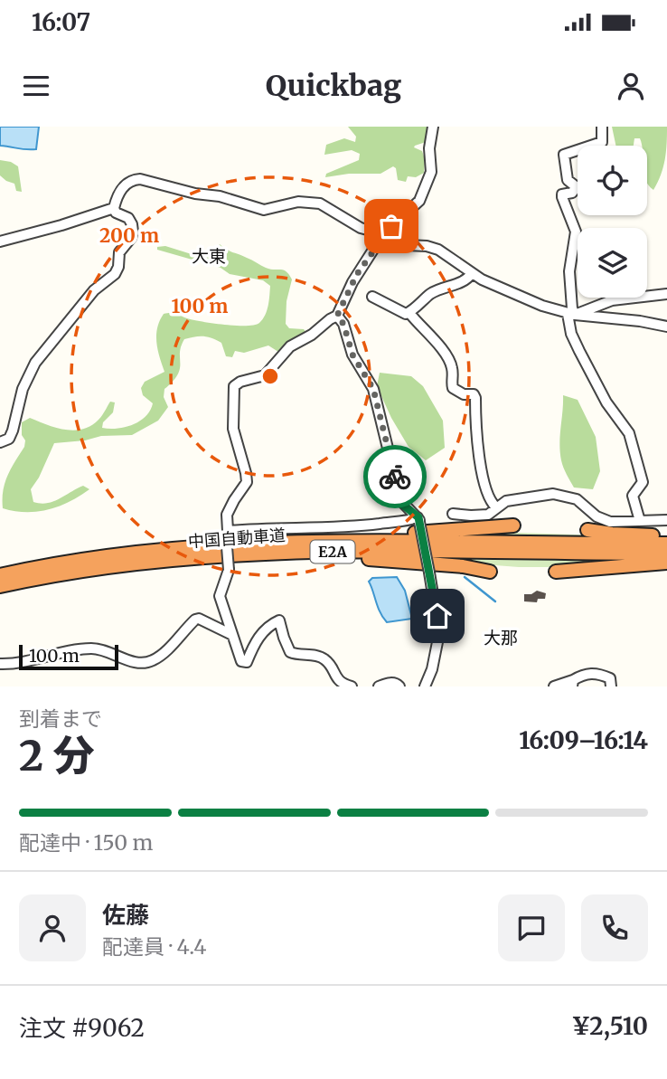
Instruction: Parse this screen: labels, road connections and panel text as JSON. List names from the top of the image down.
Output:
{
  "streets": {
    "highway": ["中国自動車道", "E2A"]
  },
  "districts": ["大東", "大那"],
  "scale_bar": "100 m",
  "page": {
    "status": "16:07",
    "header": "Quickbag",
    "scale": "100 m",
    "heading": ["2 分", "到着まで", "16:09–16:14"],
    "panel": [
      "佐藤",
      "配達員 · 4.4",
      "注文 #9062",
      "¥2,510"
    ],
    "bar": "配達中 · 150 m"
  },
  "rings": ["200 m", "100 m"]
}
